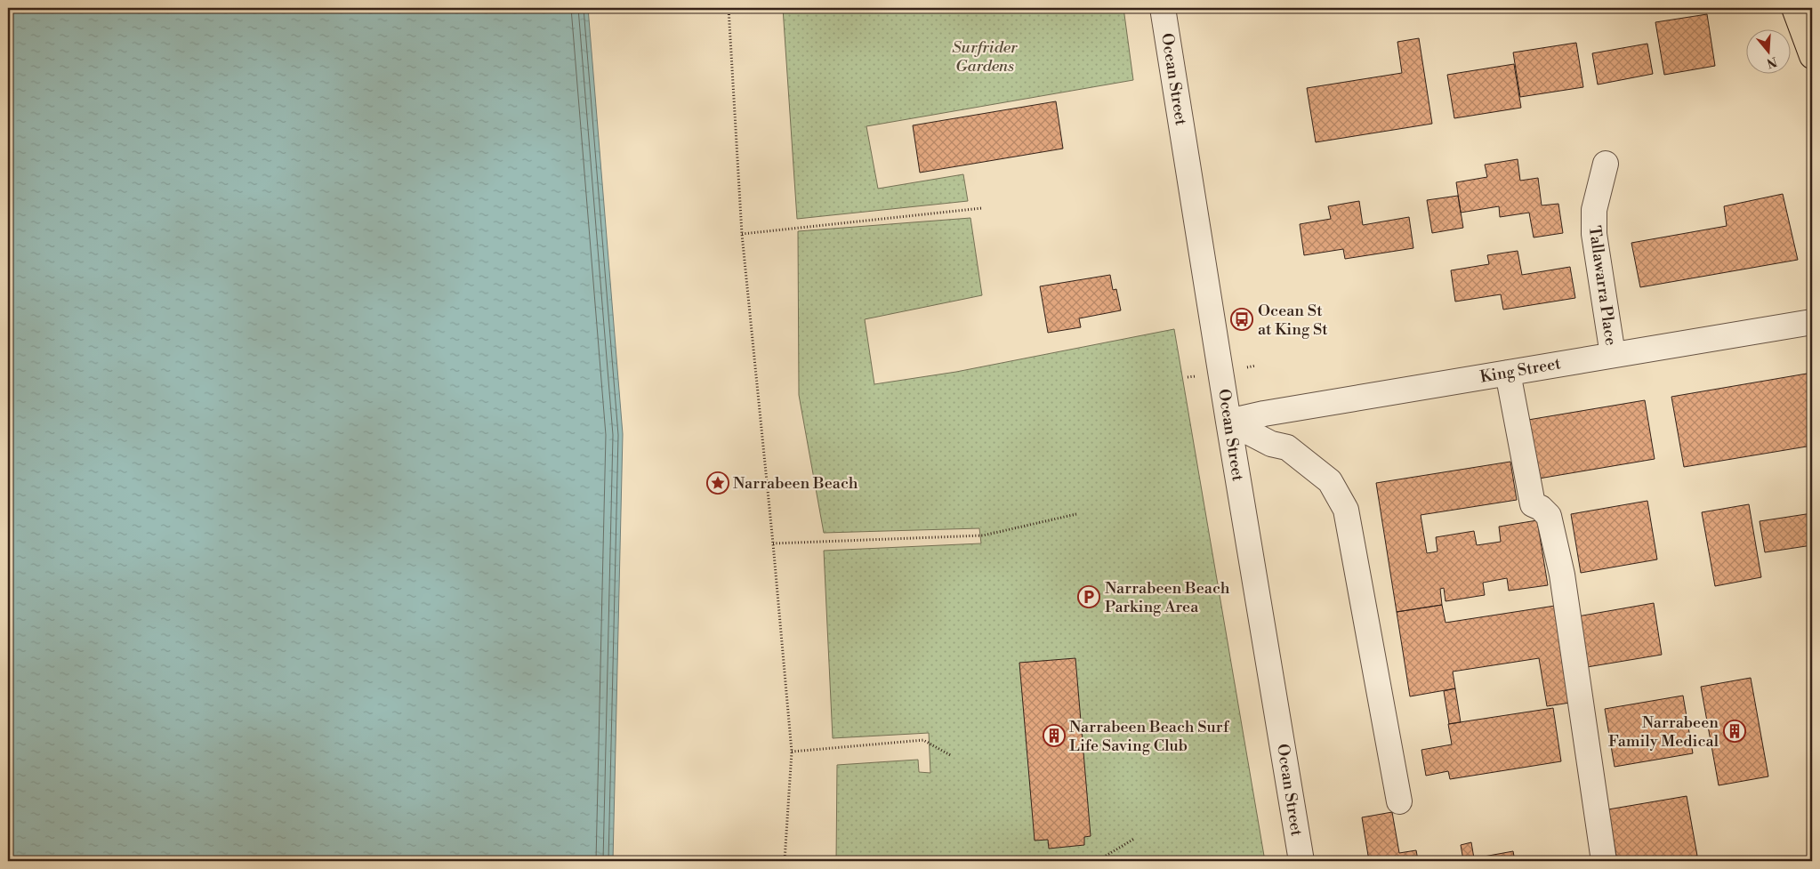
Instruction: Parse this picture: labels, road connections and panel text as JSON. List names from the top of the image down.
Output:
{
  "streets": {
    "street": ["Ocean Street", "Tallawarra Place", "King Street"]
  },
  "crossings": [
    ["Ocean Street", "King Street"],
    ["Tallawarra Place", "King Street"]
  ],
  "parks": ["Surfrider Gardens"],
  "places": {
    "bus stop": ["Ocean St at King St"],
    "place": ["Narrabeen Beach"],
    "parking": ["Narrabeen Beach Parking Area"],
    "building": ["Narrabeen Family Medical", "Narrabeen Beach Surf Life Saving Club"]
  },
  "north": "bottom"
}
